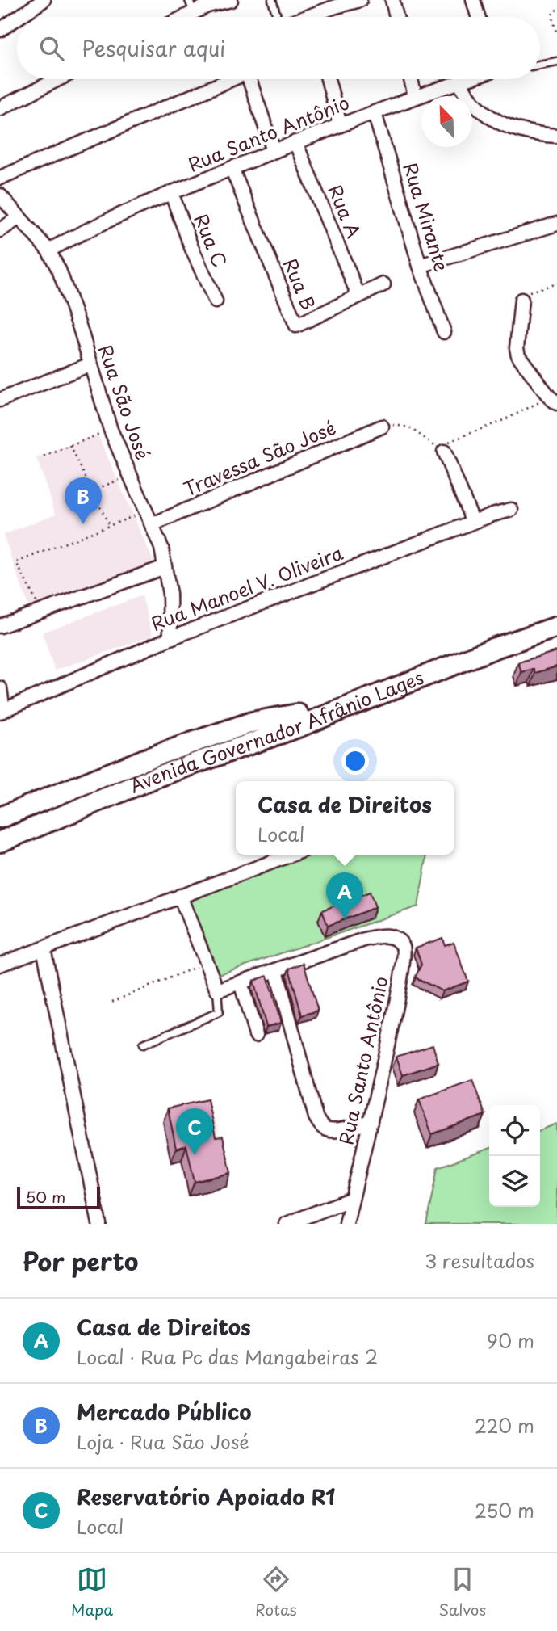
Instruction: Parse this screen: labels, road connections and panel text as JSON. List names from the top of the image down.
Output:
{
  "streets": {
    "main road": ["Avenida Governador Afrânio Lages"],
    "street": [
      "Rua Santo Antônio",
      "Rua A",
      "Rua Mirante",
      "Rua C",
      "Rua B",
      "Rua São José",
      "Travessa São José",
      "Rua Manoel V. Oliveira"
    ]
  },
  "crossings": [
    ["Rua Santo Antônio", "Rua A"],
    ["Rua Santo Antônio", "Rua Mirante"],
    ["Rua Santo Antônio", "Rua C"],
    ["Rua Santo Antônio", "Rua B"],
    ["Rua Santo Antônio", "Rua São José"],
    ["Rua A", "Rua B"],
    ["Rua São José", "Travessa São José"],
    ["Rua São José", "Rua Manoel V. Oliveira"]
  ],
  "scale_bar": "50 m",
  "north": "top left",
  "page": {
    "search": "Pesquisar aqui",
    "pins": ["B", "A", "C"],
    "popup": ["Casa de Direitos", "Local"],
    "scale": "50 m",
    "heading": ["Por perto", "3 resultados"],
    "list": [
      {
        "mark": "A",
        "name": "Casa de Direitos",
        "note": "Local · Rua Pc das Mangabeiras 2",
        "value": "90 m"
      },
      {
        "mark": "B",
        "name": "Mercado Público",
        "note": "Loja · Rua São José",
        "value": "220 m"
      },
      {
        "mark": "C",
        "name": "Reservatório Apoiado R1",
        "note": "Local",
        "value": "250 m"
      }
    ],
    "nav": ["Mapa", "Rotas", "Salvos"]
  }
}
